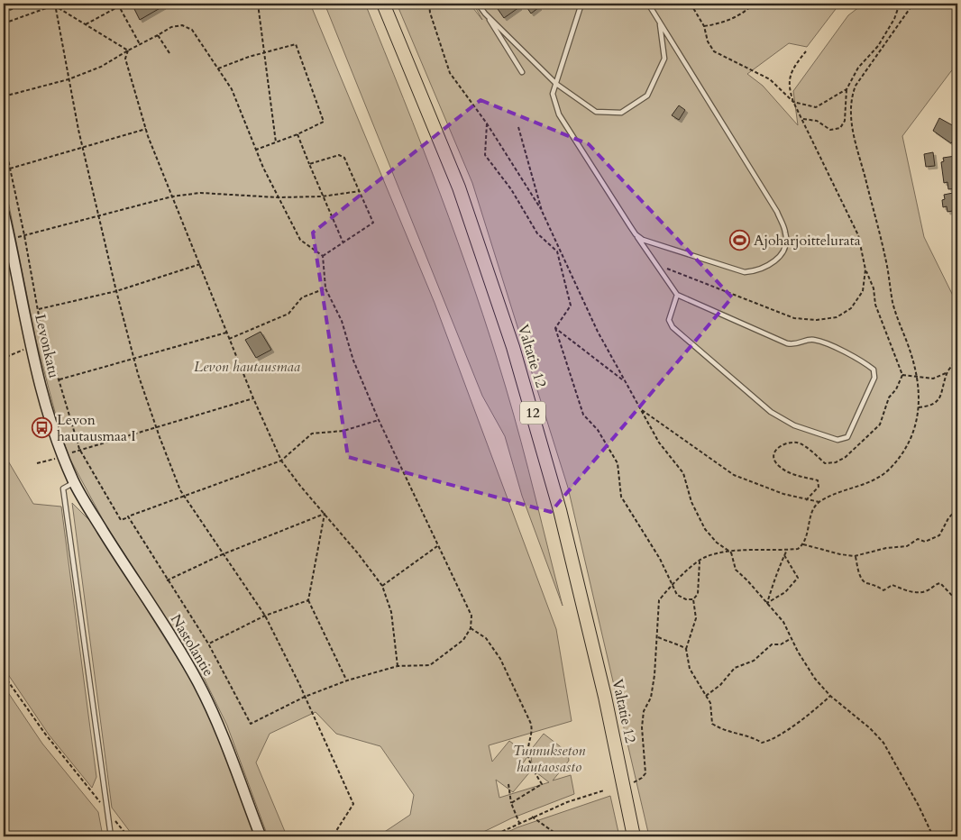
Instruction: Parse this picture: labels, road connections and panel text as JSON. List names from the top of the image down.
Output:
{
  "streets": {
    "highway": ["Valtatie 12", "12"],
    "main road": ["Levonkatu", "Nastolantie"]
  },
  "crossings": [
    ["Levonkatu", "Nastolantie"]
  ],
  "parks": ["Levon hautausmaa", "Tunnukseton hautaosasto"],
  "places": {
    "sports": ["Ajoharjoittelurata"],
    "bus stop": ["Levon hautausmaa I"]
  }
}
